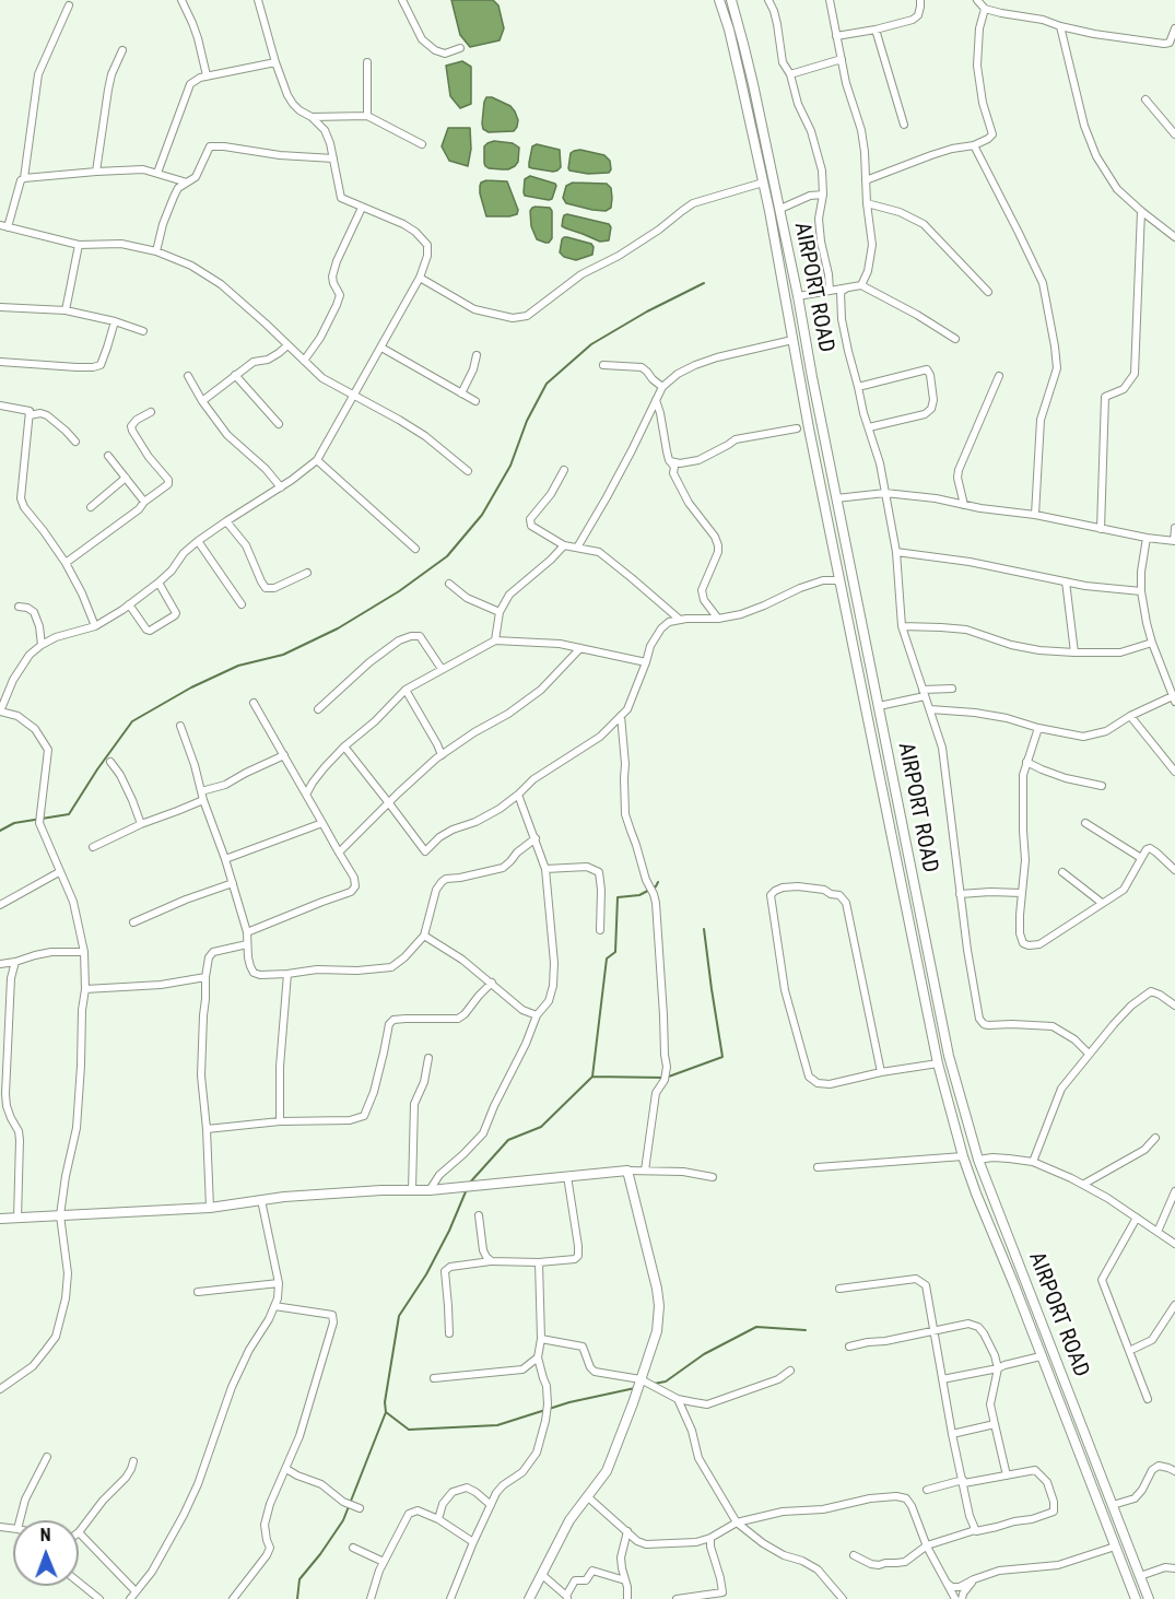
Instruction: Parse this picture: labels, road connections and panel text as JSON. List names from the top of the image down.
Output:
{
  "streets": {
    "main road": ["AIRPORT ROAD"]
  },
  "north": "top"
}
